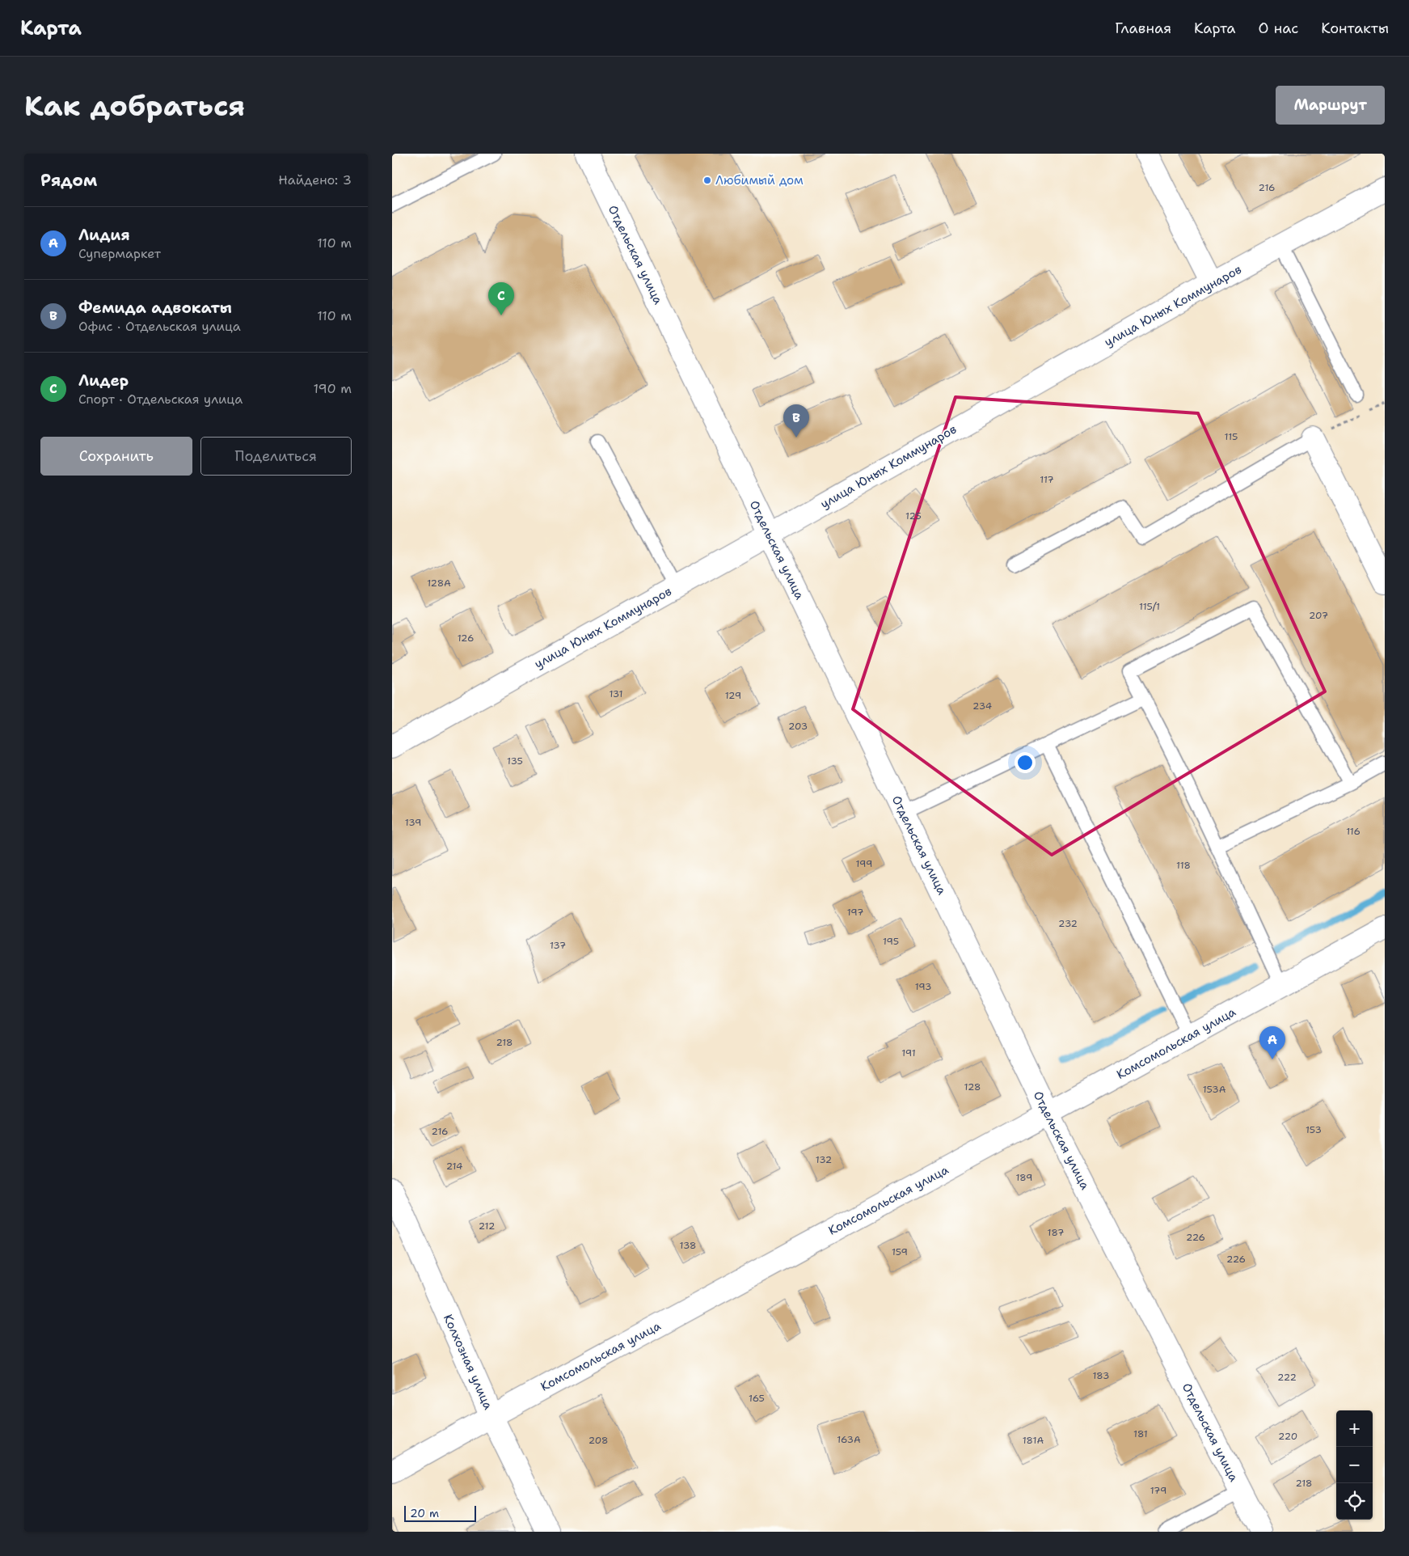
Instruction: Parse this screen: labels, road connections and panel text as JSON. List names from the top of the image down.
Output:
{
  "streets": {
    "street": [
      "Отдельская улица",
      "улица Юных Коммунаров",
      "Комсомольская улица",
      "Колхозная улица"
    ]
  },
  "crossings": [
    ["Отдельская улица", "улица Юных Коммунаров"],
    ["Отдельская улица", "Комсомольская улица"],
    ["Комсомольская улица", "Колхозная улица"]
  ],
  "places": ["Любимый дом"],
  "house_numbers": [
    "216",
    "115",
    "117",
    "125",
    "128А",
    "115/1",
    "207",
    "126",
    "131",
    "129",
    "234",
    "203",
    "135",
    "139",
    "116",
    "199",
    "118",
    "197",
    "232",
    "195",
    "137",
    "193",
    "218",
    "191",
    "128",
    "153А",
    "153",
    "216",
    "132",
    "214",
    "189",
    "212",
    "187",
    "226",
    "138",
    "159",
    "226",
    "183",
    "222",
    "165",
    "181",
    "220",
    "163А",
    "208",
    "181А",
    "218",
    "179"
  ],
  "scale_bar": "20 m",
  "page": {
    "header": "Карта",
    "nav": [
      "Главная",
      "Карта",
      "О нас",
      "Контакты"
    ],
    "buttons": [
      "Маршрут",
      ["Сохранить", "Поделиться"]
    ],
    "title": "Как добраться",
    "heading": ["Рядом", "Найдено: 3"],
    "list": [
      {
        "mark": "A",
        "name": "Лидия",
        "note": "Супермаркет",
        "value": "110 m"
      },
      {
        "mark": "B",
        "name": "Фемида адвокаты",
        "note": "Офис · Отдельская улица",
        "value": "110 m"
      },
      {
        "mark": "C",
        "name": "Лидер",
        "note": "Спорт · Отдельская улица",
        "value": "190 m"
      }
    ],
    "pins": ["C", "B", "A"],
    "map_buttons": ["+", "−"],
    "scale": "20 m"
  }
}
